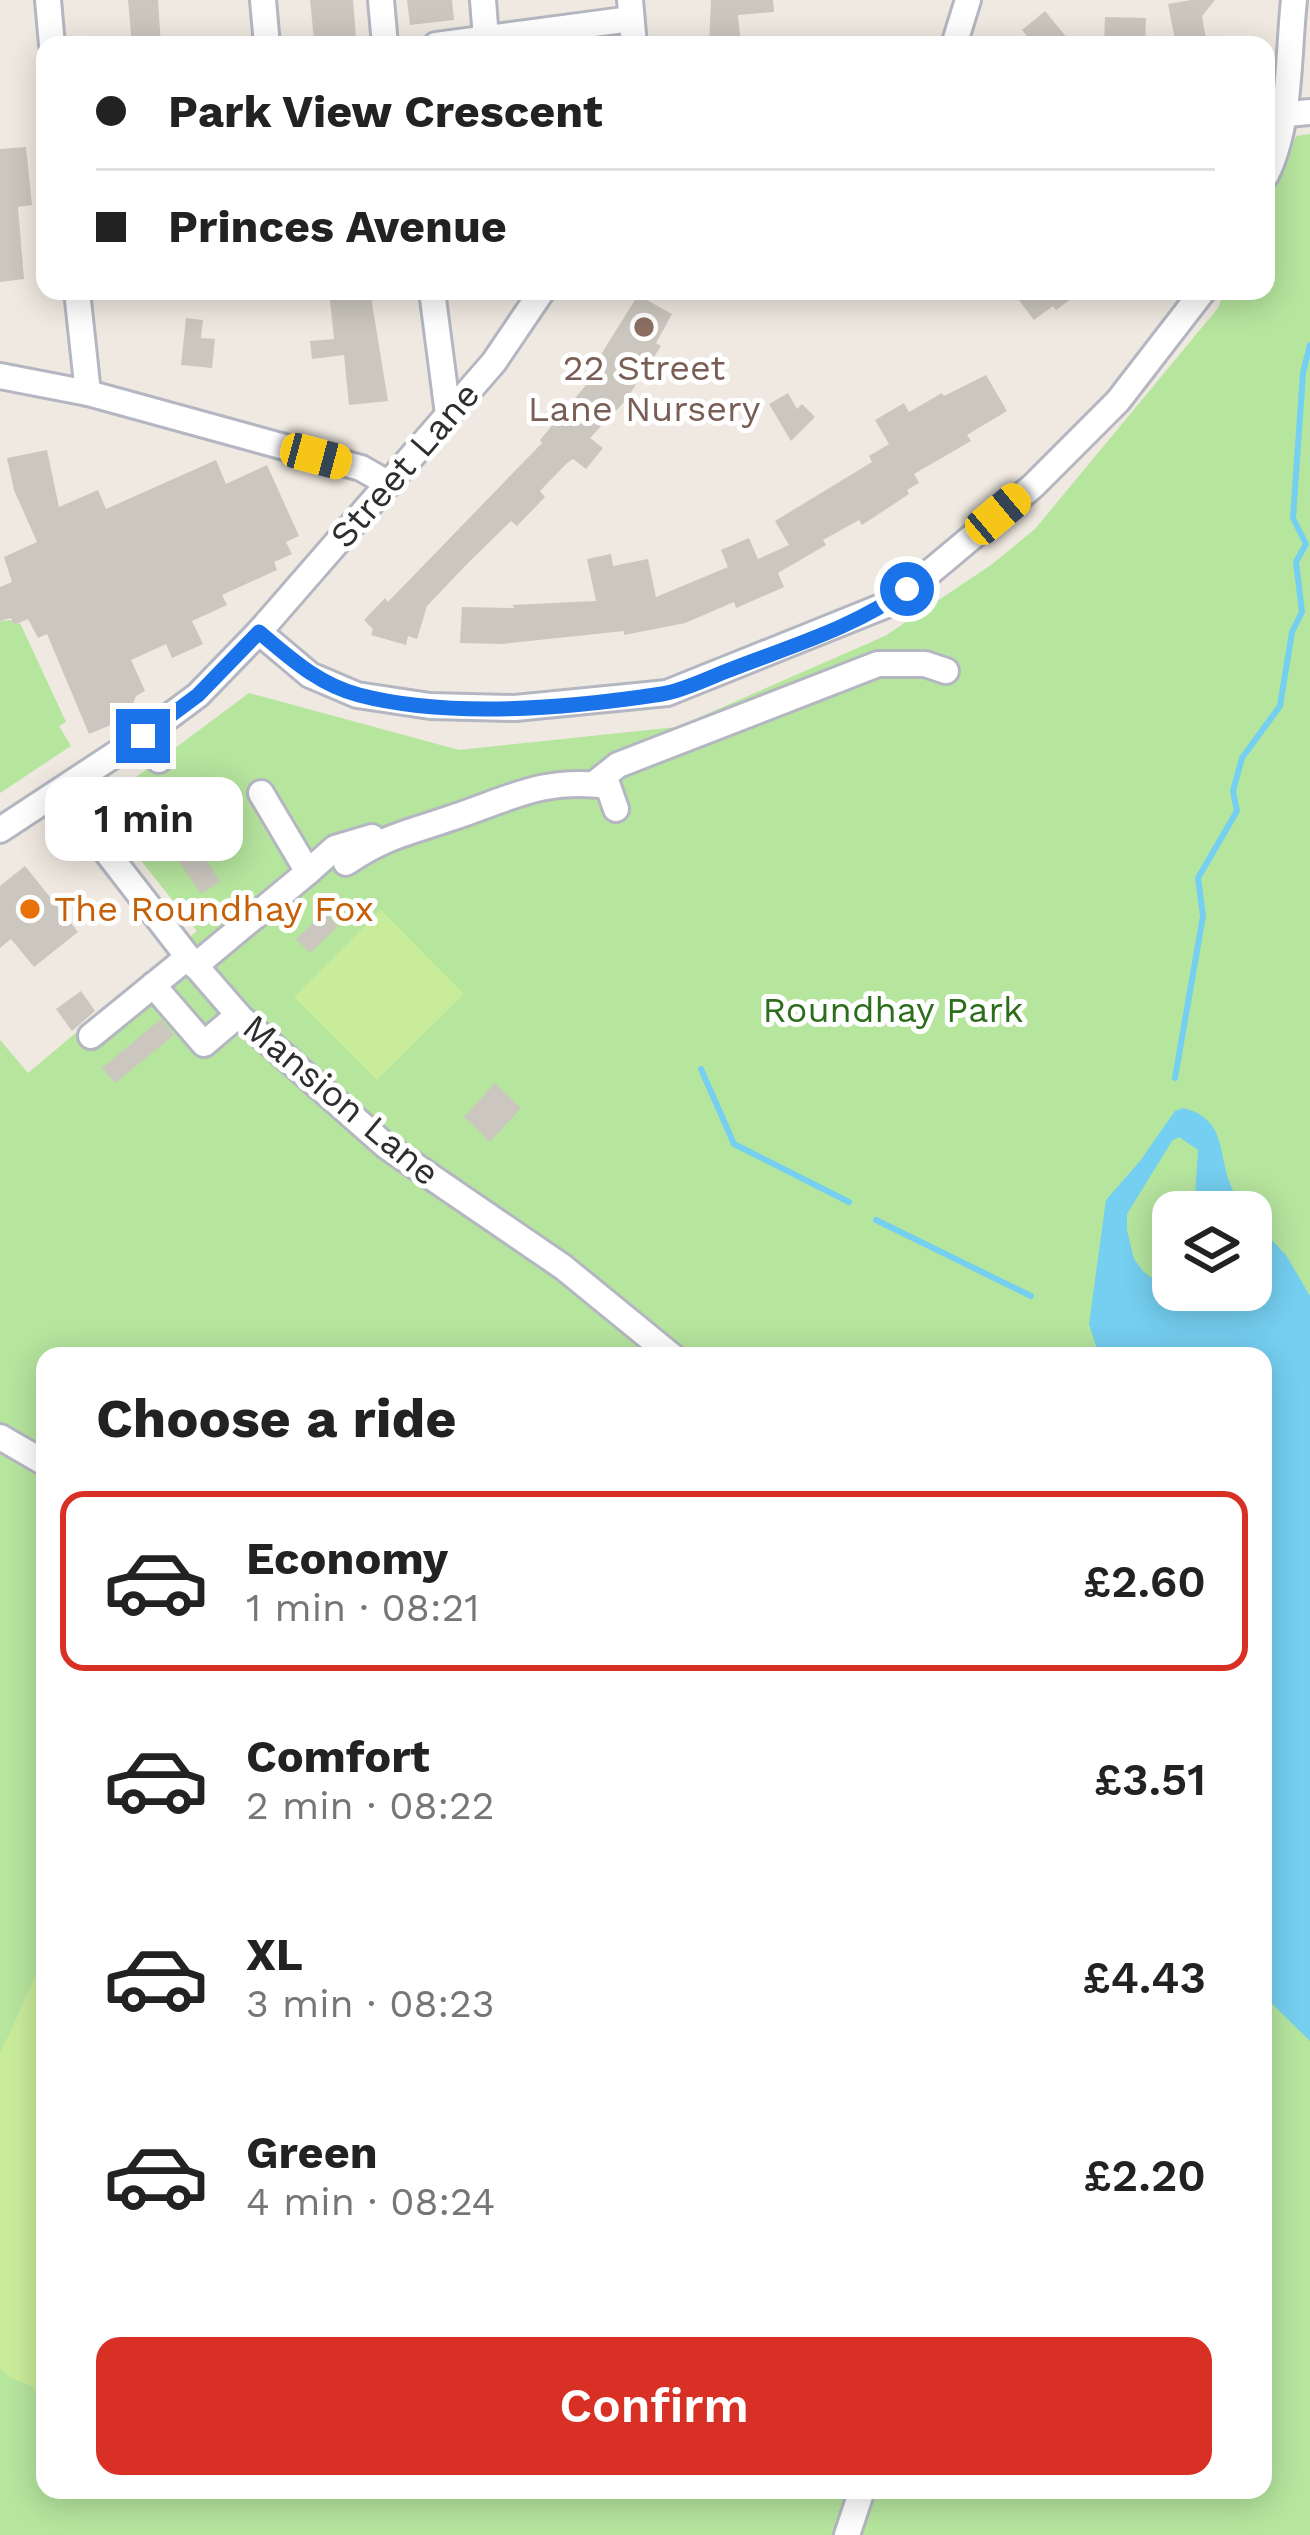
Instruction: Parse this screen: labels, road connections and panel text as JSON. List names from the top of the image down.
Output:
{
  "streets": {
    "street": ["Street Lane", "Mansion Lane"]
  },
  "crossings": [
    ["Street Lane", "Mansion Lane"]
  ],
  "parks": ["Roundhay Park"],
  "places": ["22 Street Lane Nursery", "The Roundhay Fox"],
  "page": {
    "banner": ["Park View Crescent", "Princes Avenue"],
    "bubble": "1 min",
    "heading": "Choose a ride",
    "list": [
      {
        "name": "Economy",
        "note": "1 min · 08:21",
        "value": "£2.60"
      },
      {
        "name": "Comfort",
        "note": "2 min · 08:22",
        "value": "£3.51"
      },
      {
        "name": "XL",
        "note": "3 min · 08:23",
        "value": "£4.43"
      },
      {
        "name": "Green",
        "note": "4 min · 08:24",
        "value": "£2.20"
      }
    ],
    "buttons": "Confirm"
  }
}
